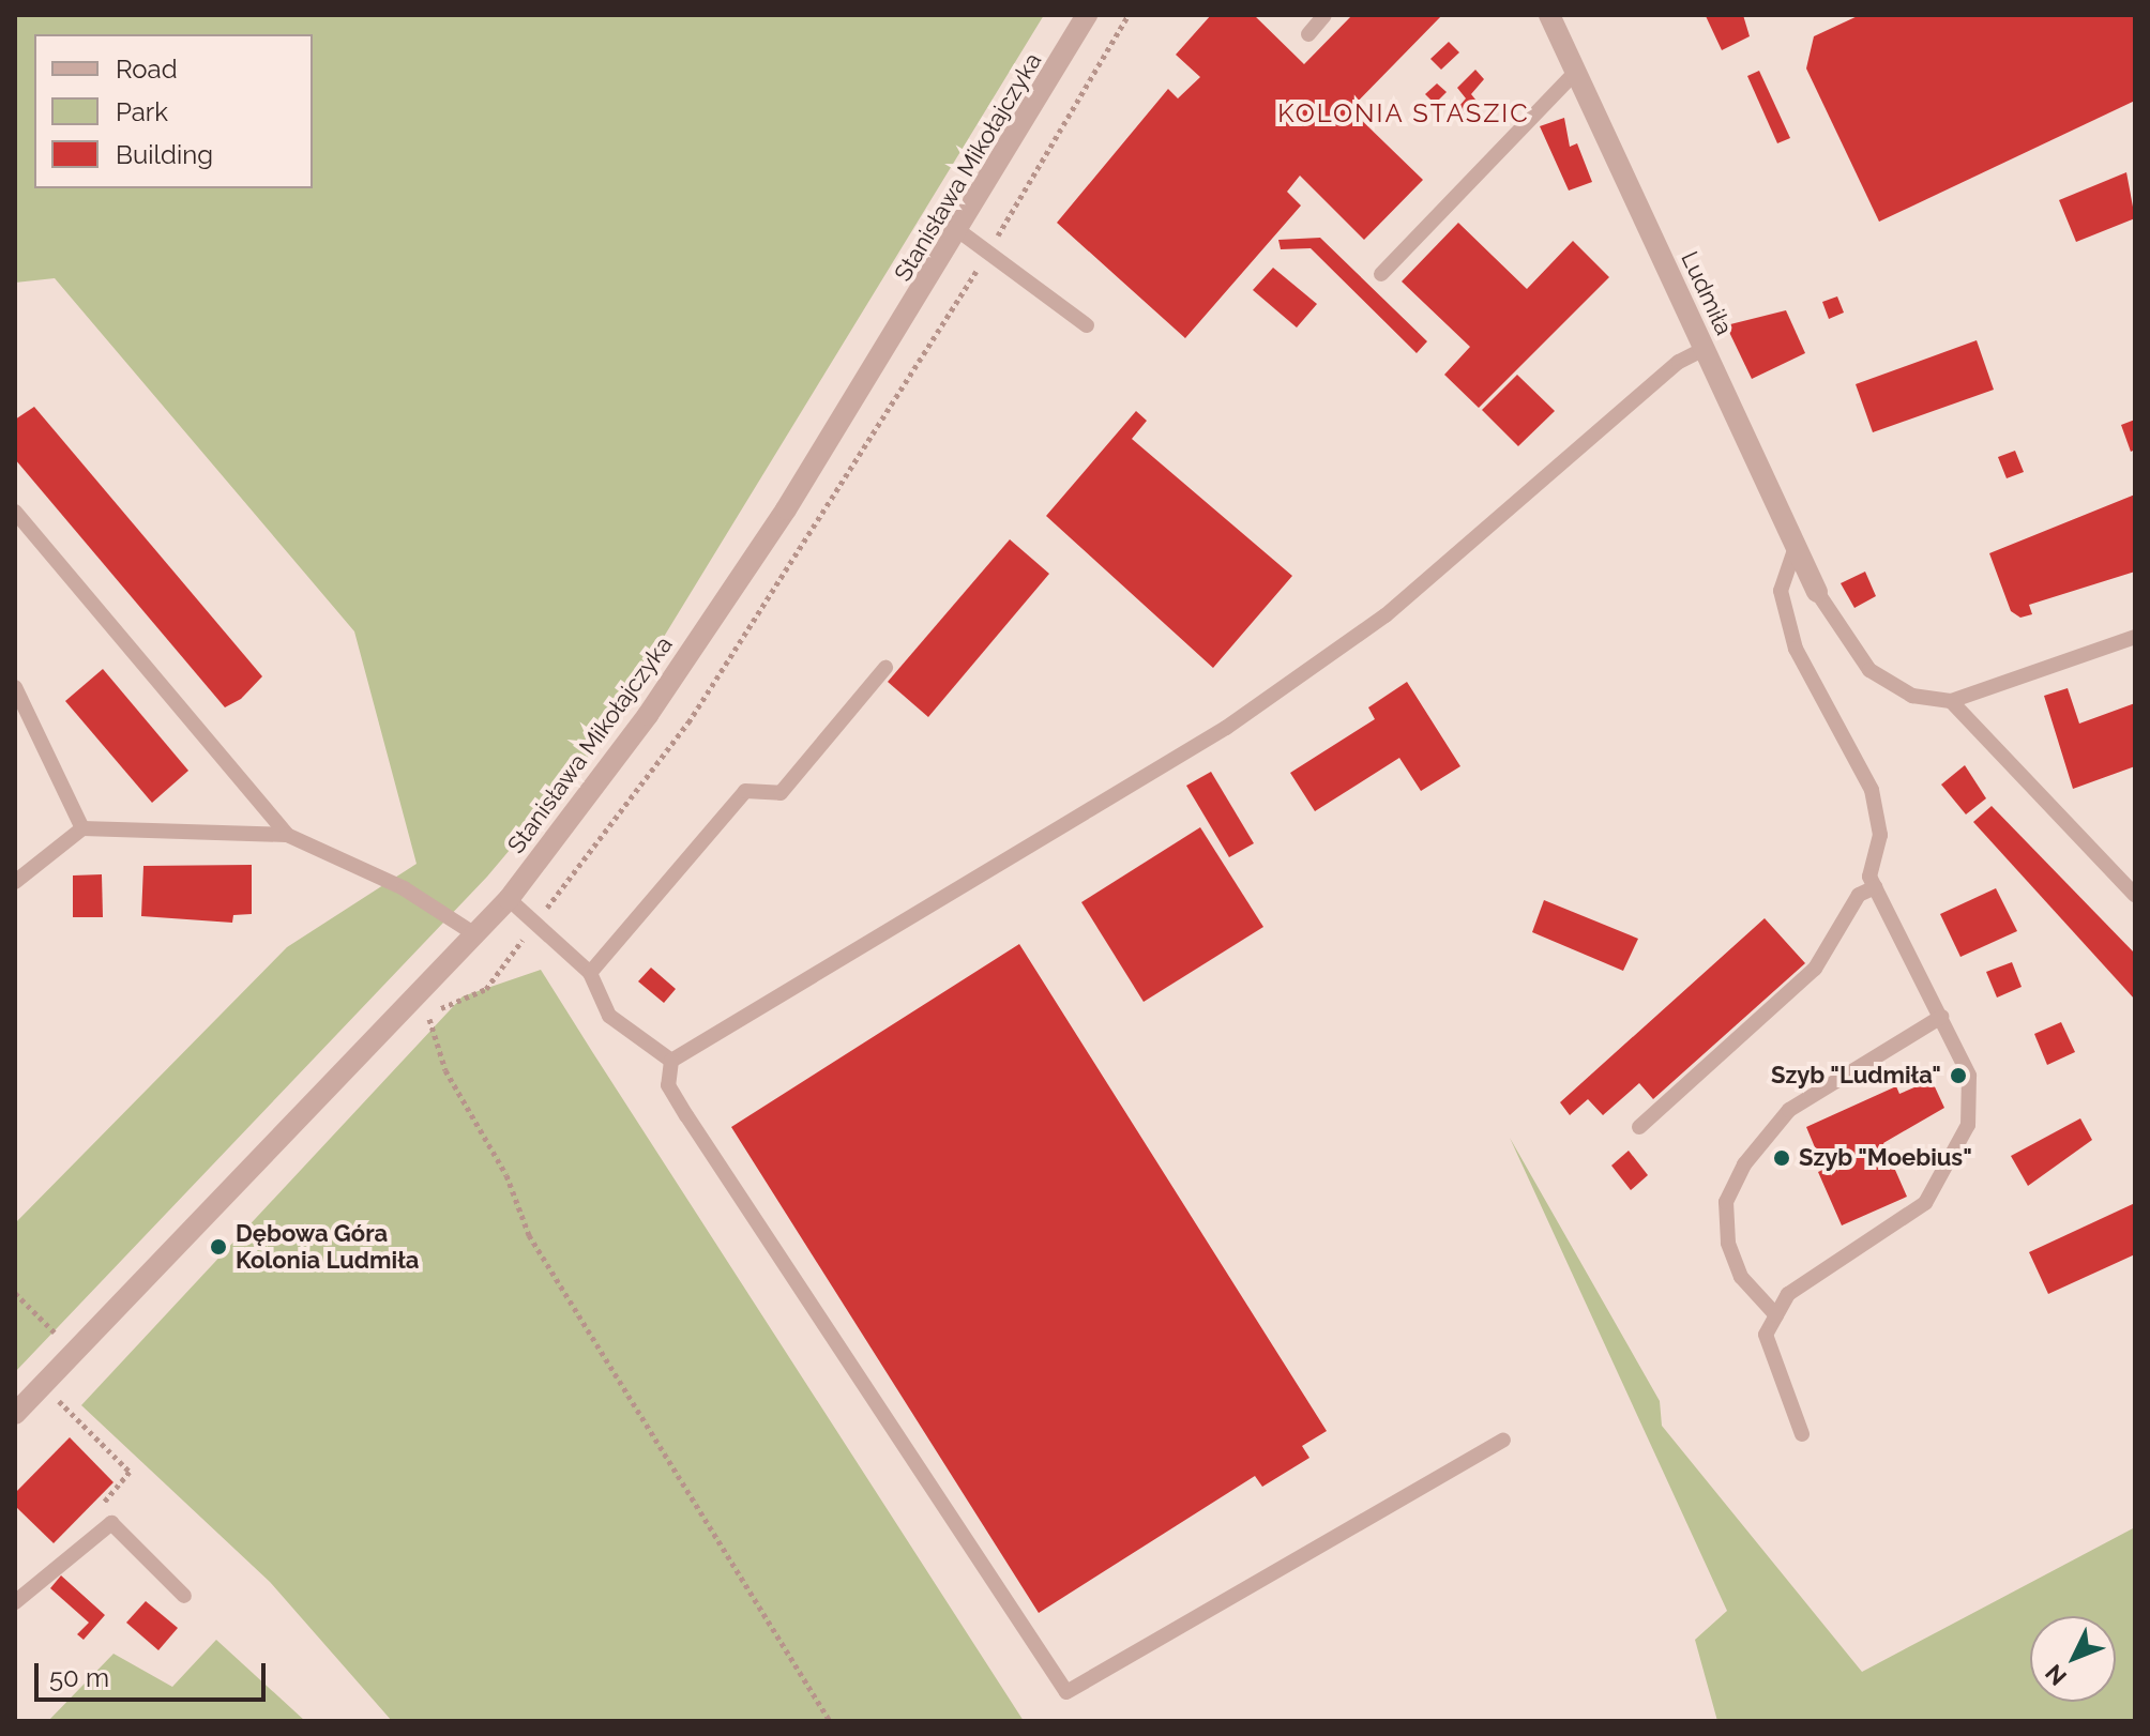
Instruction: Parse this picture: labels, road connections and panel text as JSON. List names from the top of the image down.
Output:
{
  "streets": {
    "street": ["Stanisława Mikołajczyka", "Ludmiła"]
  },
  "districts": ["KOLONIA STASZIC"],
  "places": ["Szyb \"Ludmiła\"", "Szyb \"Moebius\"", "Dębowa Góra Kolonia Ludmiła"],
  "legend": ["Road", "Park", "Building"],
  "scale_bar": "50 m",
  "north": "bottom left"
}
